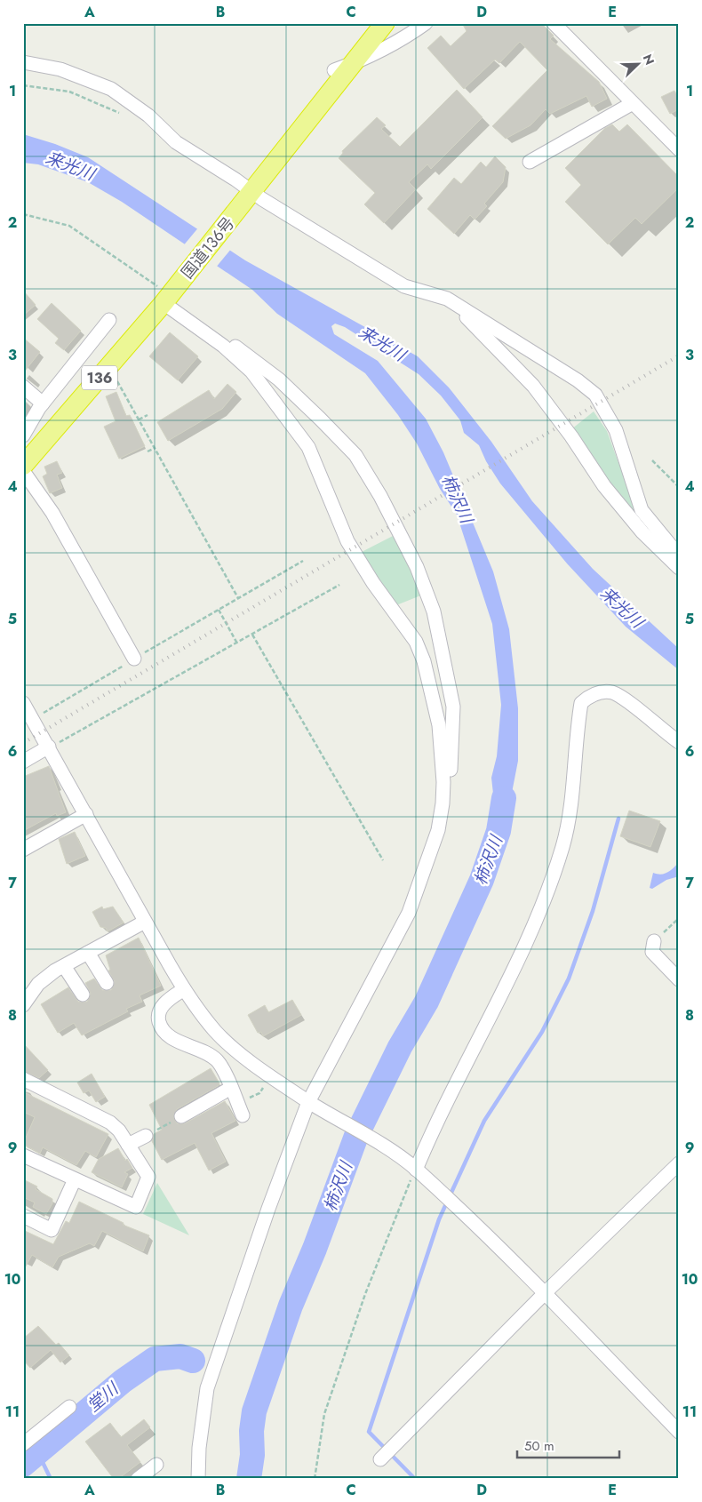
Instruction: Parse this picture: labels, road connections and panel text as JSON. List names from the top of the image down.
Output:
{
  "streets": {
    "highway": ["国道136号", "136"]
  },
  "water": ["来光川", "柿沢川", "堂川"],
  "scale_bar": "50 m",
  "north": "top right",
  "grid": {
    "columns": [
      "A",
      "B",
      "C",
      "D",
      "E"
    ],
    "rows": [
      "1",
      "2",
      "3",
      "4",
      "5",
      "6",
      "7",
      "8",
      "9",
      "10",
      "11"
    ]
  }
}
